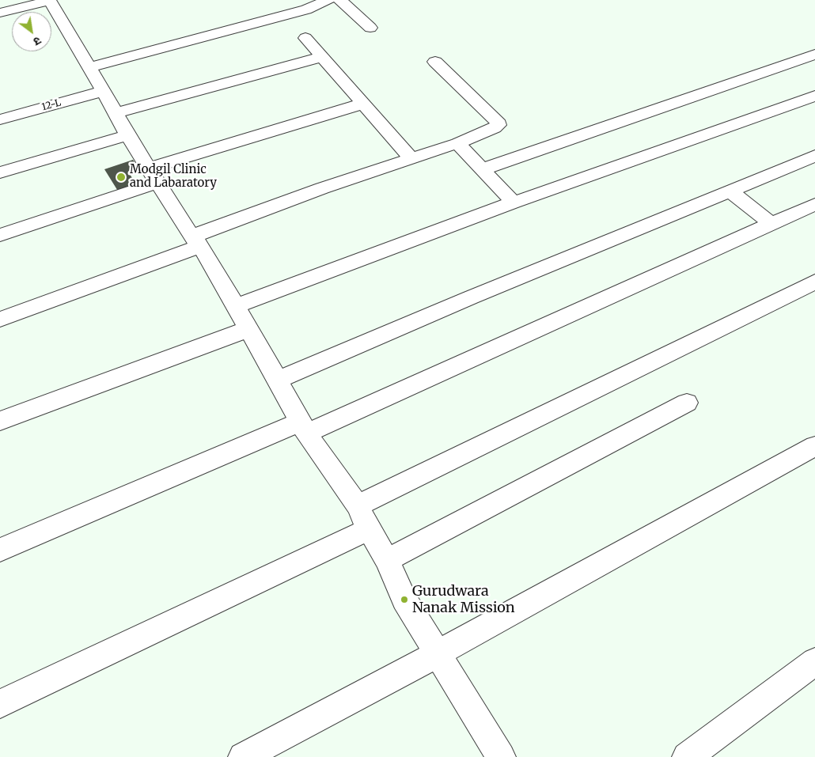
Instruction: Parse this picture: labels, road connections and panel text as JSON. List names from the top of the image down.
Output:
{
  "streets": {
    "street": ["12-L"]
  },
  "places": ["Modgil Clinic and Labaratory", "Gurudwara Nanak Mission"],
  "north": "bottom right"
}
